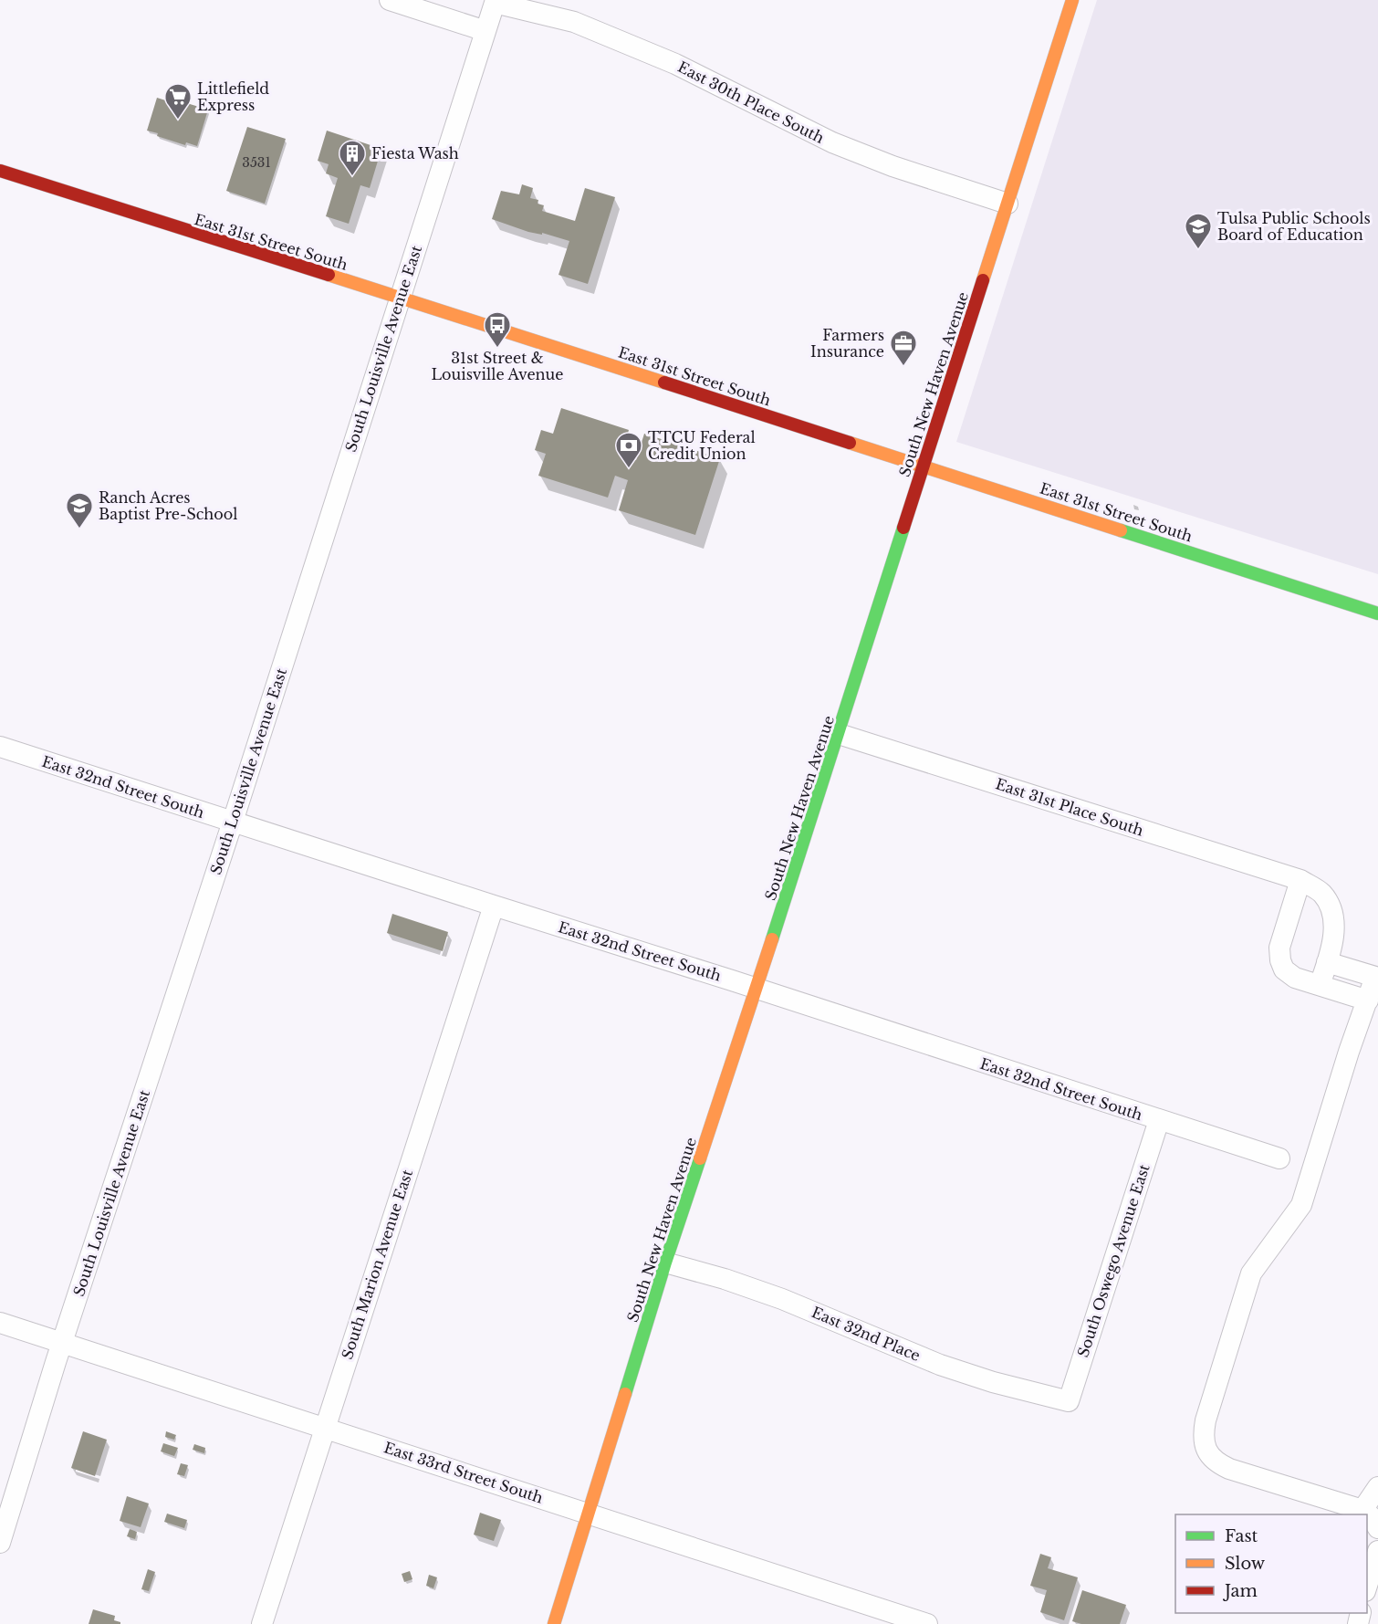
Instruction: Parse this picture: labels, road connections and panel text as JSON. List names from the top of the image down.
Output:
{
  "streets": {
    "street": [
      "East 30th Place South",
      "East 31st Street South",
      "South Louisville Avenue East",
      "South New Haven Avenue",
      "East 32nd Street South",
      "East 31st Place South",
      "South Oswego Avenue East",
      "South Marion Avenue East",
      "East 32nd Place",
      "East 33rd Street South"
    ]
  },
  "crossings": [
    ["East 30th Place South", "South Louisville Avenue East"],
    ["East 30th Place South", "South New Haven Avenue"],
    ["East 31st Street South", "South Louisville Avenue East"],
    ["East 31st Street South", "South New Haven Avenue"],
    ["South Louisville Avenue East", "East 32nd Street South"],
    ["South Louisville Avenue East", "East 33rd Street South"],
    ["South New Haven Avenue", "East 32nd Street South"],
    ["South New Haven Avenue", "East 31st Place South"],
    ["South New Haven Avenue", "East 32nd Place"],
    ["South New Haven Avenue", "East 33rd Street South"],
    ["East 32nd Street South", "South Oswego Avenue East"],
    ["East 32nd Street South", "South Marion Avenue East"],
    ["South Oswego Avenue East", "East 32nd Place"],
    ["South Marion Avenue East", "East 33rd Street South"]
  ],
  "places": {
    "supermarket": ["Littlefield Express"],
    "building": ["Fiesta Wash"],
    "school or university": ["Tulsa Public Schools Board of Education", "Ranch Acres Baptist Pre-School"],
    "bus stop": ["31st Street & Louisville Avenue"],
    "office": ["Farmers Insurance"],
    "bank": ["TTCU Federal Credit Union"]
  },
  "house_numbers": ["3531"],
  "legend": ["Fast", "Slow", "Jam"]
}
